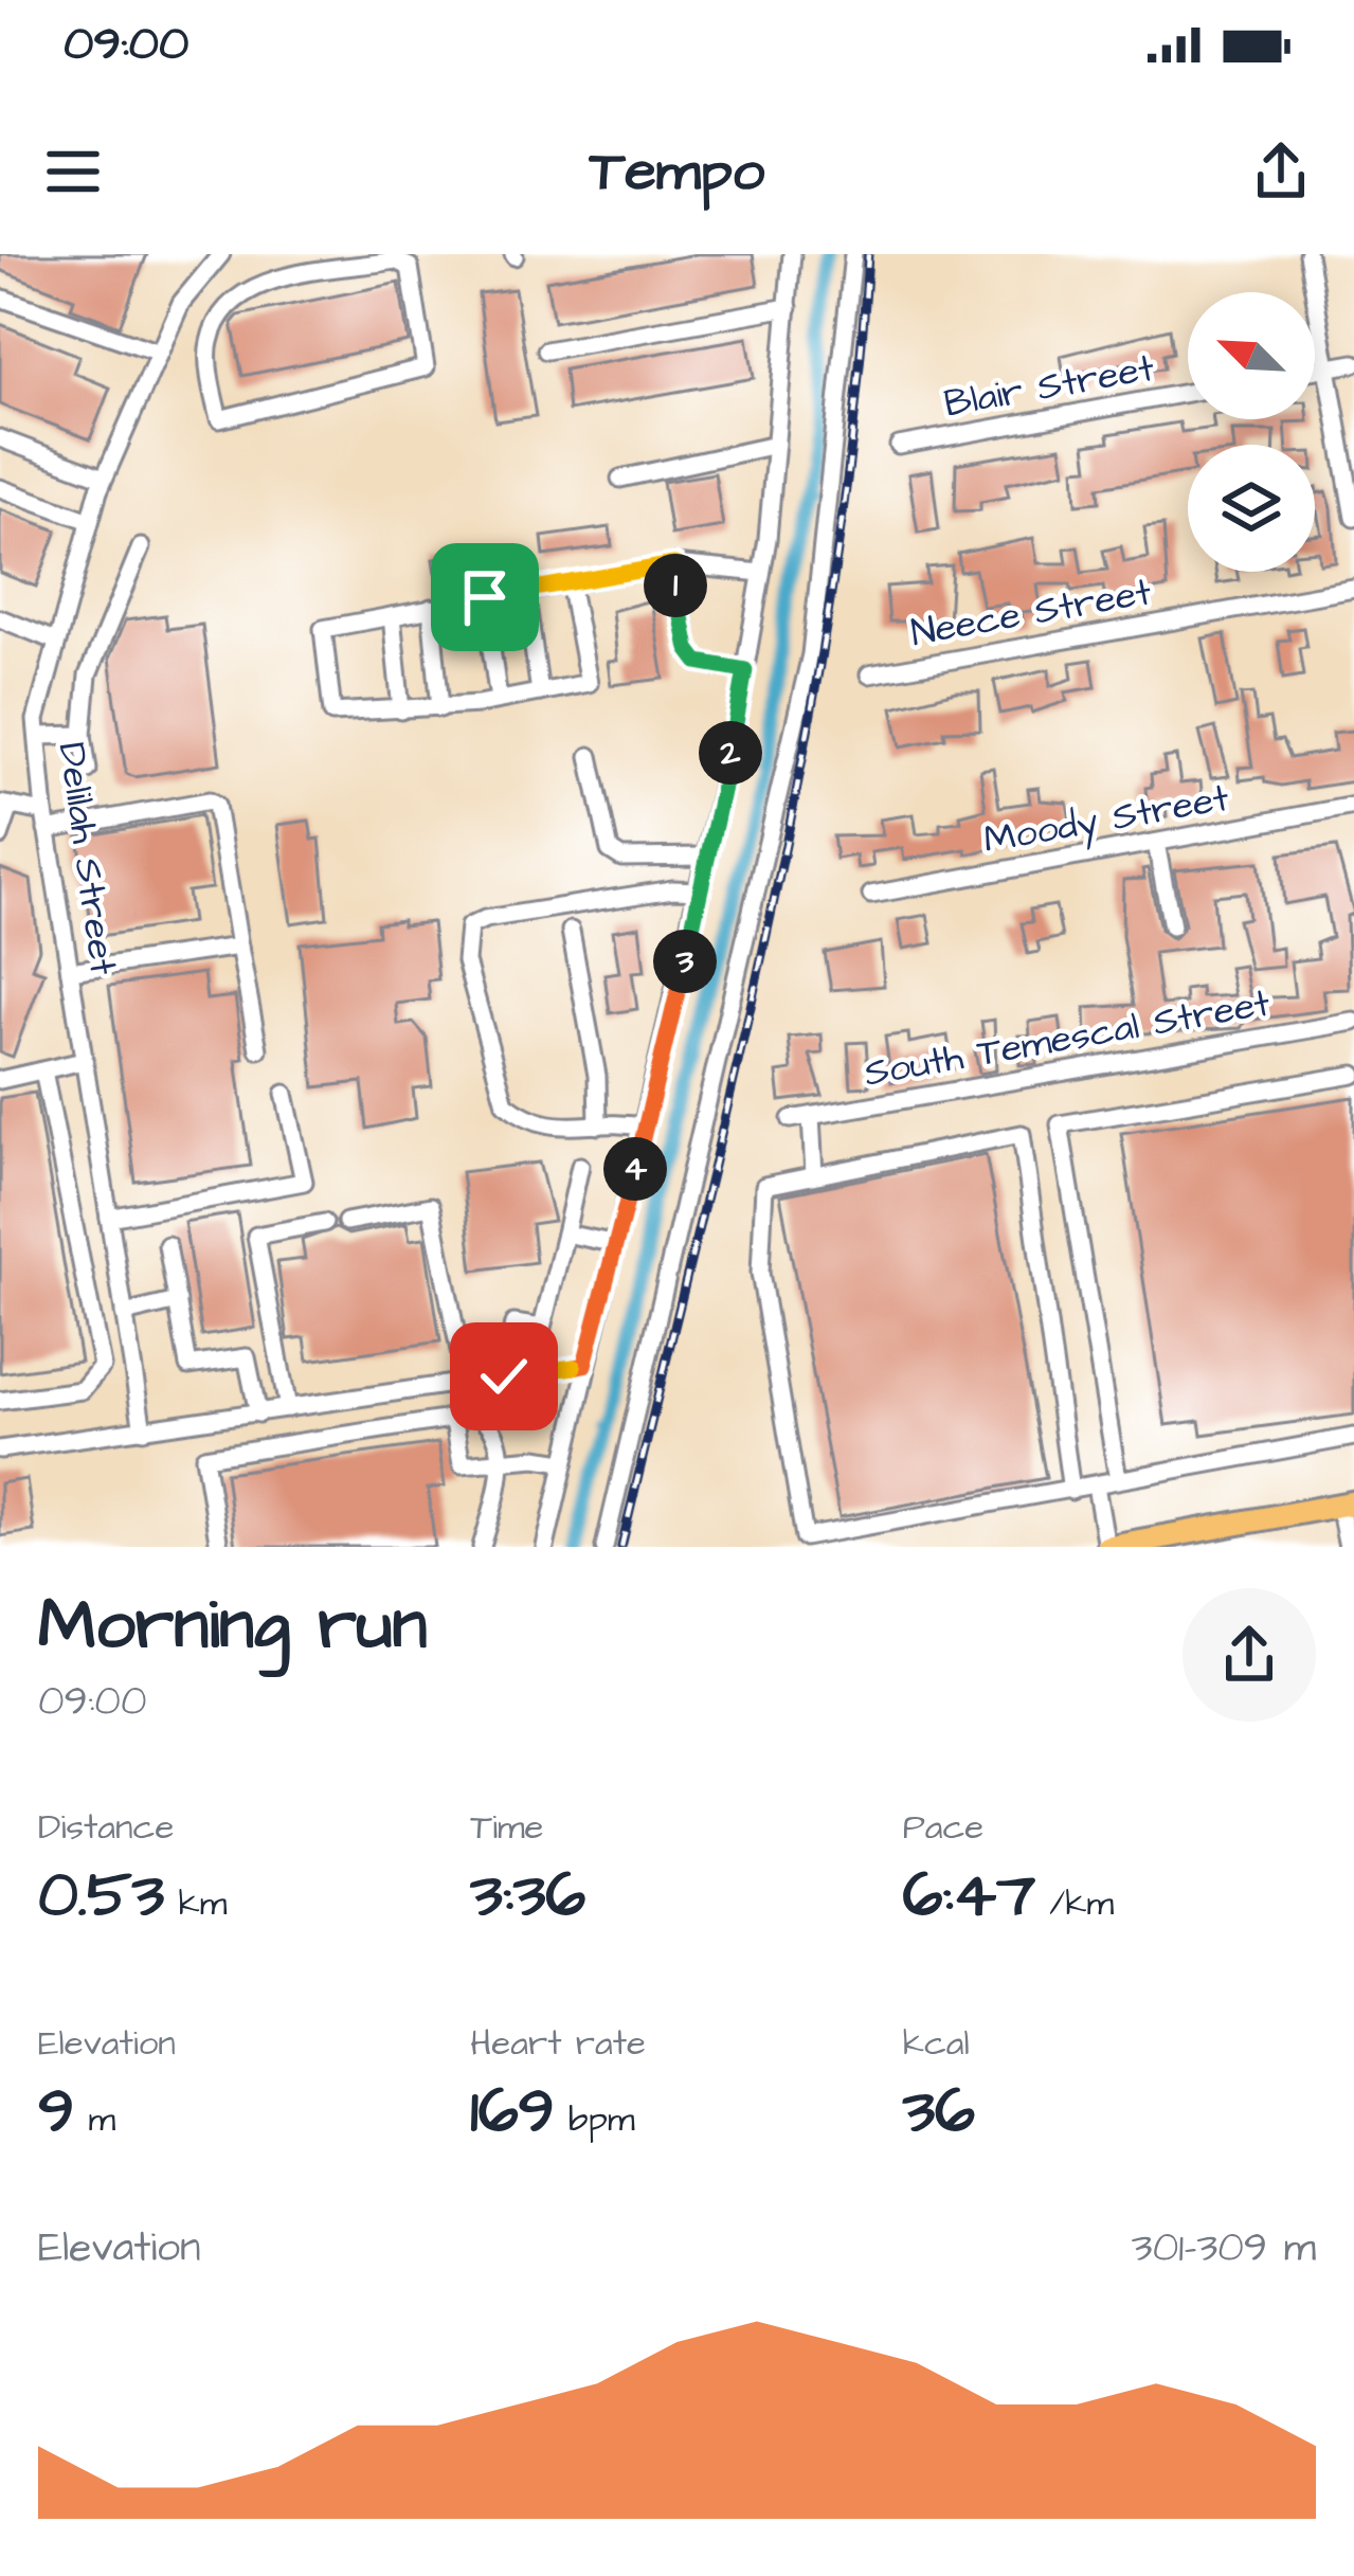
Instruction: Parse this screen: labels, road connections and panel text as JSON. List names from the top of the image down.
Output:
{
  "streets": {
    "street": [
      "Blair Street",
      "Neece Street",
      "Moody Street",
      "Delilah Street",
      "South Temescal Street"
    ]
  },
  "north": "top left",
  "page": {
    "status": "09:00",
    "header": "Tempo",
    "pins": [
      "1",
      "2",
      "3",
      "4"
    ],
    "heading": ["Morning run", "09:00"],
    "stats": [
      ["Distance", "0.53 km"],
      ["Time", "3:36"],
      ["Pace", "6:47 /km"],
      ["Elevation", "9 m"],
      ["Heart rate", "169 bpm"],
      ["kcal", "36"]
    ],
    "chart": ["Elevation", "301–309 m"]
  }
}
